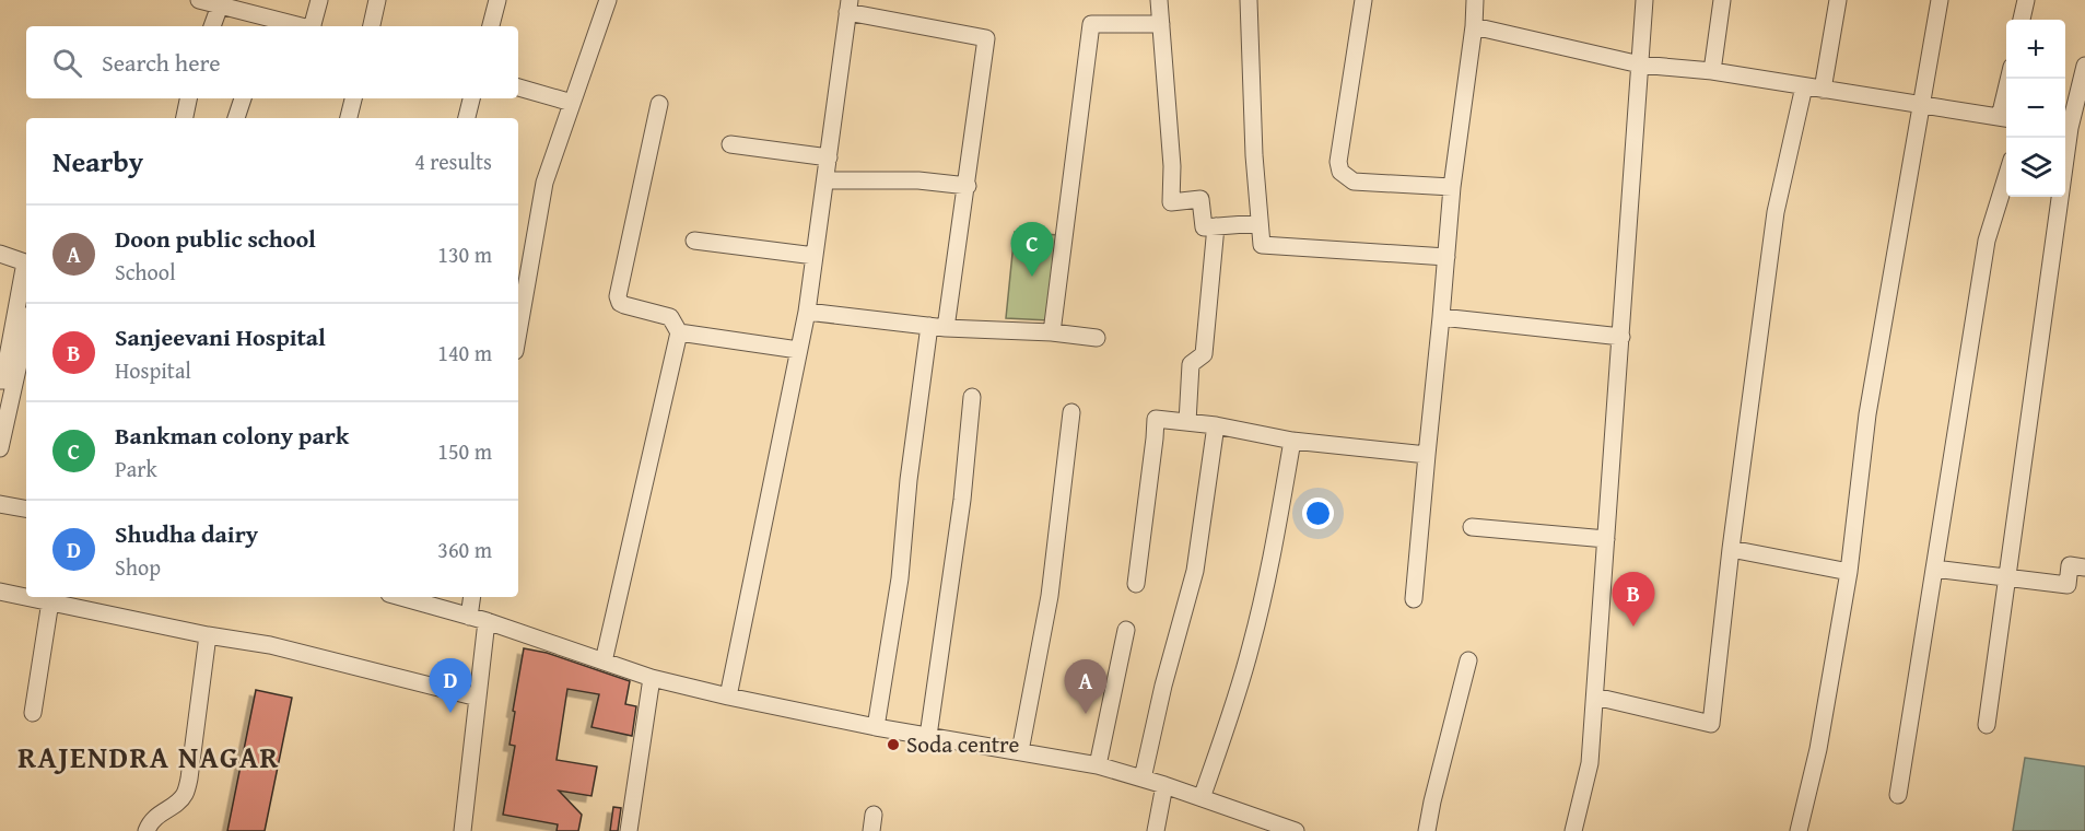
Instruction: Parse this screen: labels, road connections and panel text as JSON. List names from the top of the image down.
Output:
{
  "districts": ["RAJENDRA NAGAR"],
  "places": ["Soda centre"],
  "page": {
    "map_buttons": ["+", "−"],
    "search": "Search here",
    "heading": ["Nearby", "4 results"],
    "list": [
      {
        "mark": "A",
        "name": "Doon public school",
        "note": "School",
        "value": "130 m"
      },
      {
        "mark": "B",
        "name": "Sanjeevani Hospital",
        "note": "Hospital",
        "value": "140 m"
      },
      {
        "mark": "C",
        "name": "Bankman colony park",
        "note": "Park",
        "value": "150 m"
      },
      {
        "mark": "D",
        "name": "Shudha dairy",
        "note": "Shop",
        "value": "360 m"
      }
    ],
    "pins": [
      "C",
      "B",
      "D",
      "A"
    ]
  }
}
